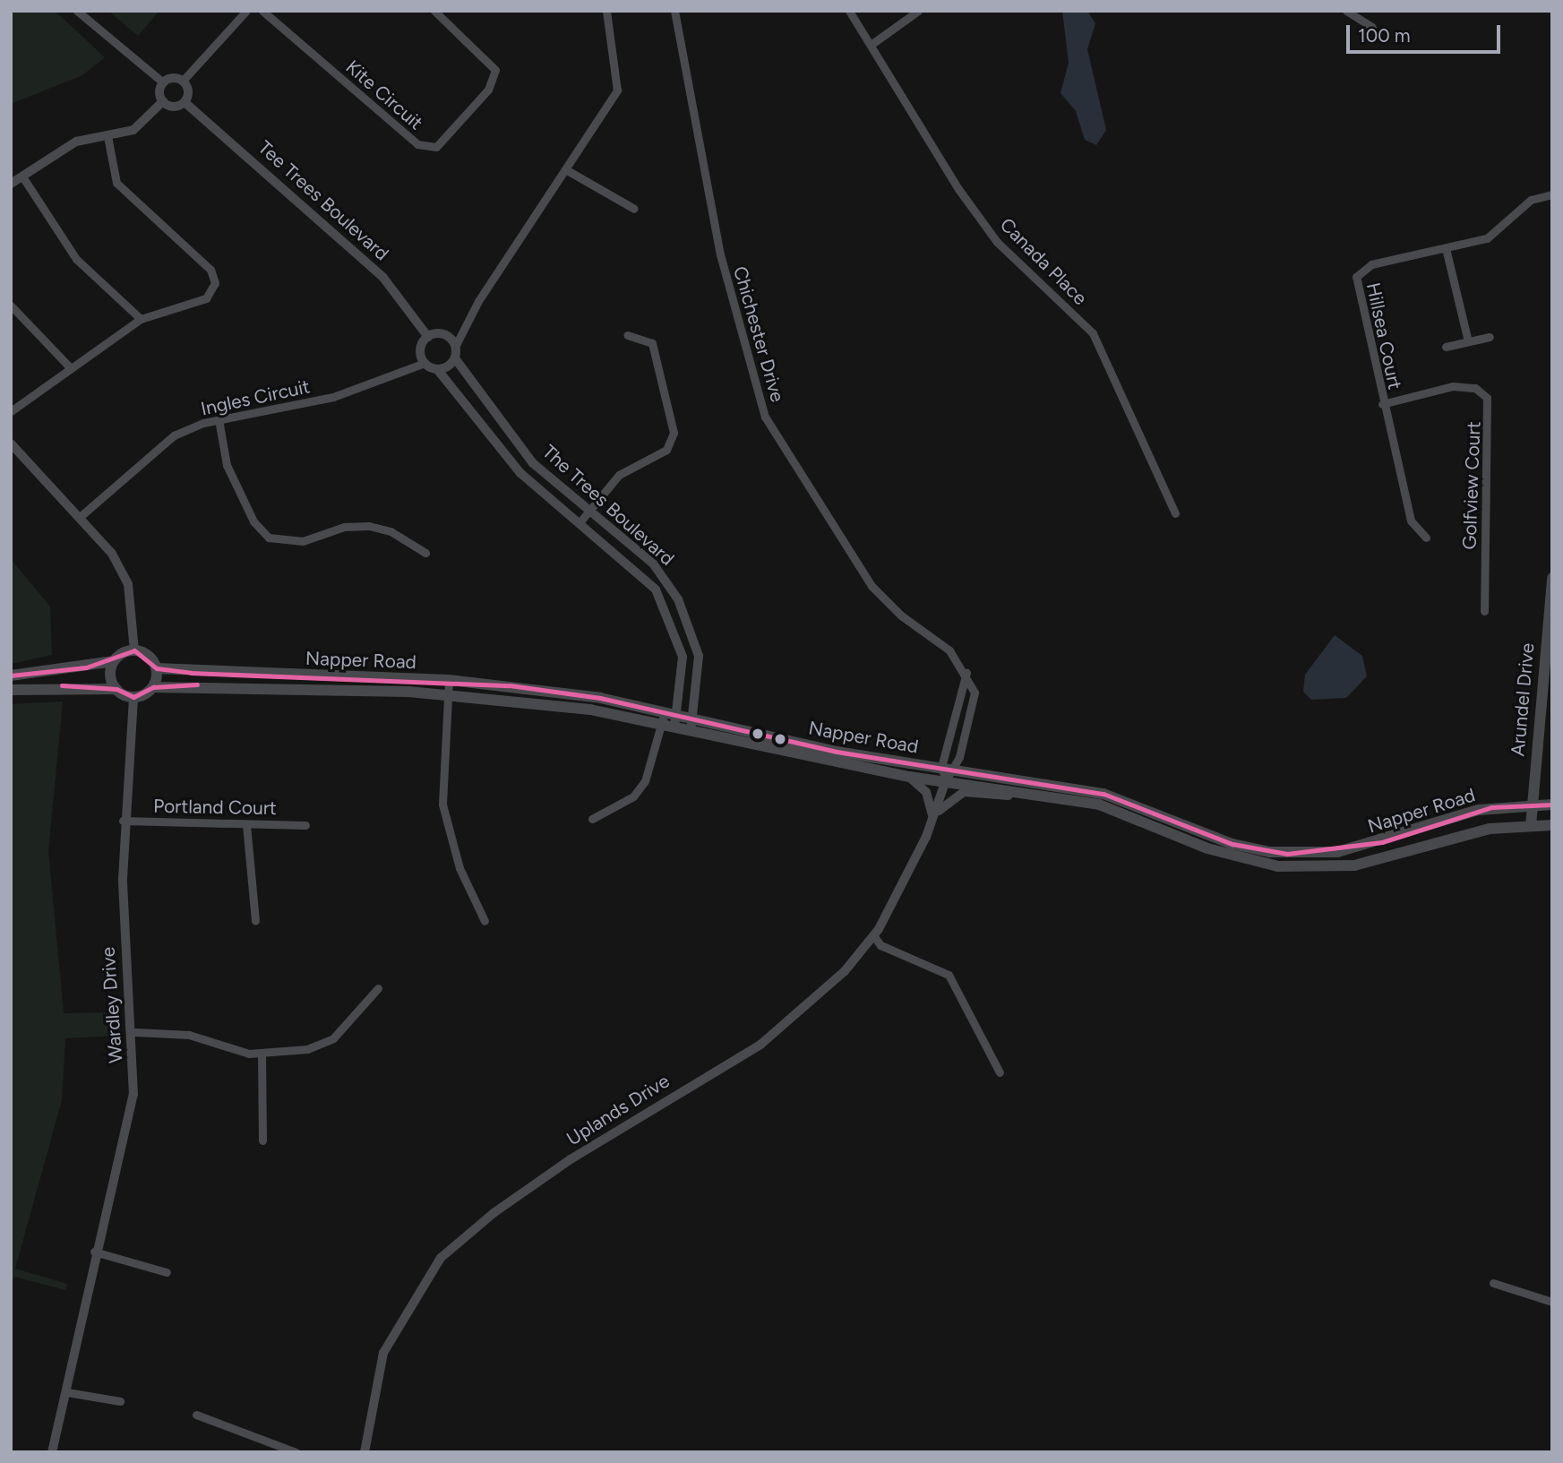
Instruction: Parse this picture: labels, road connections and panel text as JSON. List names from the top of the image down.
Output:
{
  "streets": {
    "main road": ["Napper Road", "Arundel Drive"],
    "street": [
      "Kite Circuit",
      "Tee Trees Boulevard",
      "Canada Place",
      "Chichester Drive",
      "Hillsea Court",
      "Ingles Circuit",
      "Golfview Court",
      "The Trees Boulevard",
      "Portland Court",
      "Wardley Drive",
      "Uplands Drive"
    ]
  },
  "crossings": [
    ["Tee Trees Boulevard", "Ingles Circuit"],
    ["Tee Trees Boulevard", "The Trees Boulevard"],
    ["Chichester Drive", "Napper Road"],
    ["Chichester Drive", "Uplands Drive"],
    ["Hillsea Court", "Golfview Court"],
    ["Ingles Circuit", "The Trees Boulevard"],
    ["The Trees Boulevard", "Napper Road"],
    ["Napper Road", "Arundel Drive"],
    ["Napper Road", "Wardley Drive"],
    ["Napper Road", "Uplands Drive"],
    ["Portland Court", "Wardley Drive"]
  ],
  "scale_bar": "100 m"
}
